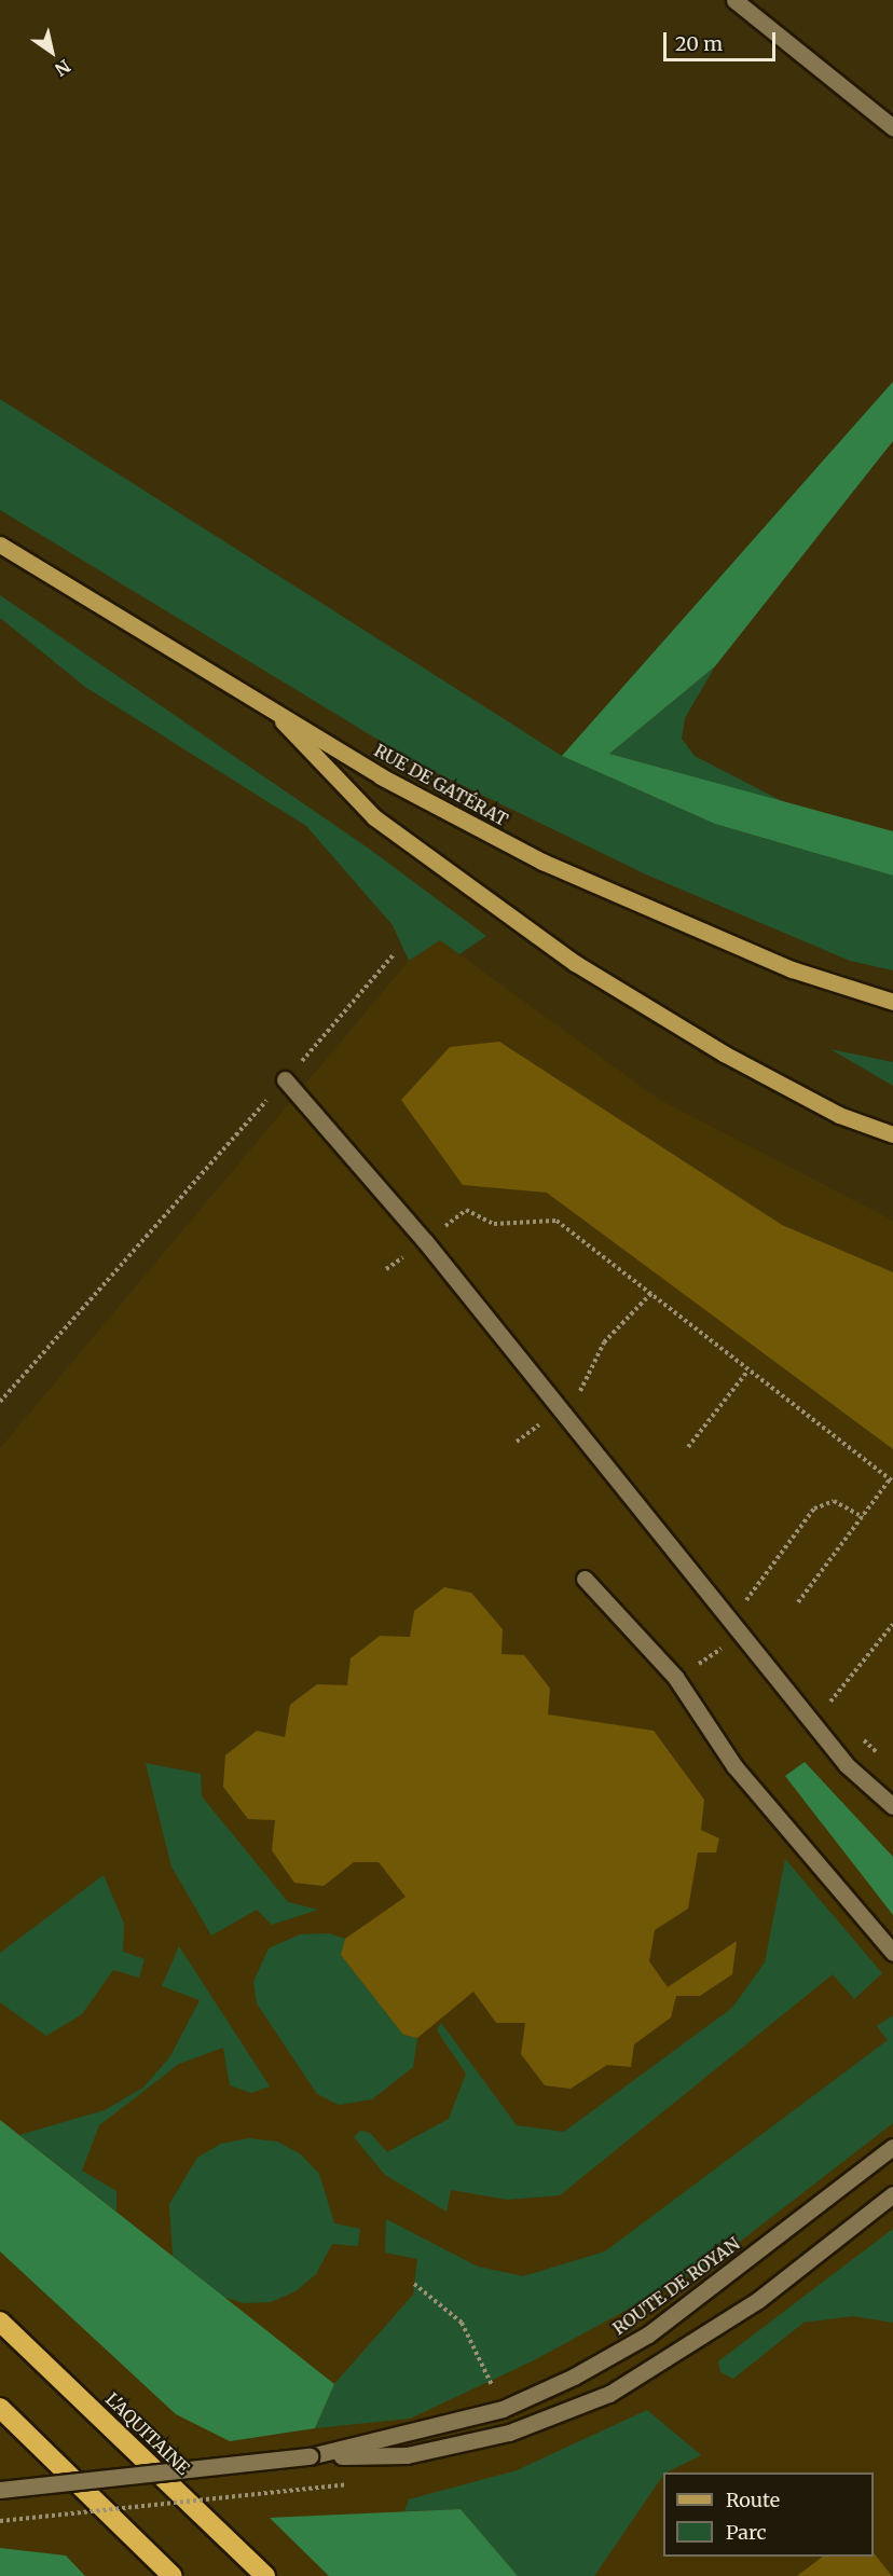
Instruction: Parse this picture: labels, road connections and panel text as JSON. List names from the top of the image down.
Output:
{
  "streets": {
    "highway": ["L'AQUITAINE"],
    "main road": ["RUE DE GATÉRAT", "ROUTE DE ROYAN"]
  },
  "legend": ["Route", "Parc"],
  "scale_bar": "20 m",
  "north": "bottom right"
}
